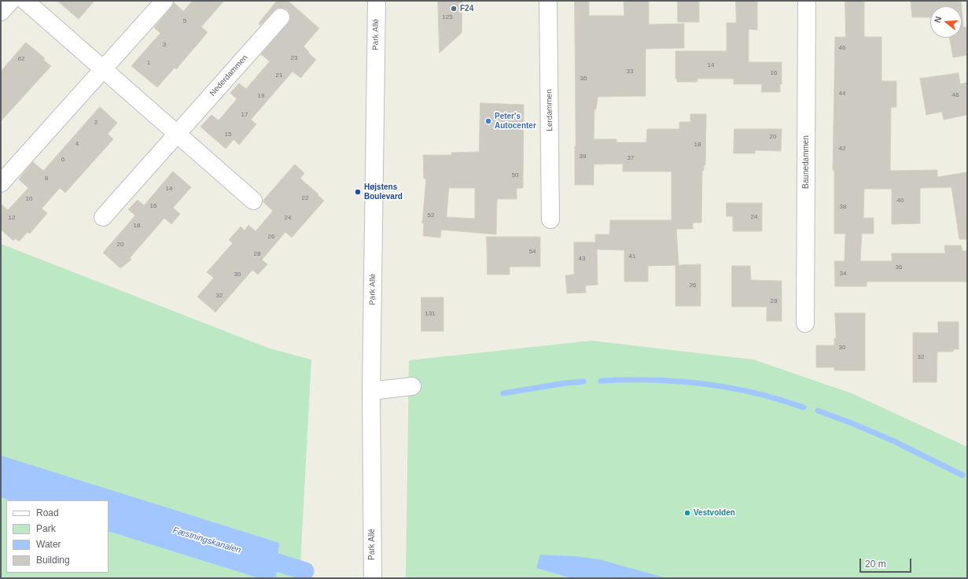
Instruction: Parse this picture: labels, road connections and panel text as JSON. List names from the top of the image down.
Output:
{
  "streets": {
    "street": [
      "Park Allé",
      "Nederdammen",
      "Lerdammen",
      "Baunedammen"
    ]
  },
  "water": ["Fæstningskanalen"],
  "places": [
    "F24",
    "Peter's Autocenter",
    "Højstens Boulevard",
    "Vestvolden"
  ],
  "house_numbers": [
    "125",
    "5",
    "3",
    "46",
    "23",
    "62",
    "1",
    "14",
    "33",
    "16",
    "21",
    "35",
    "44",
    "48",
    "19",
    "17",
    "2",
    "15",
    "20",
    "4",
    "18",
    "42",
    "39",
    "37",
    "6",
    "50",
    "8",
    "14",
    "22",
    "10",
    "40",
    "16",
    "38",
    "52",
    "24",
    "12",
    "24",
    "18",
    "26",
    "20",
    "54",
    "28",
    "41",
    "43",
    "36",
    "34",
    "30",
    "26",
    "32",
    "28",
    "131",
    "30",
    "32"
  ],
  "legend": [
    "Road",
    "Park",
    "Water",
    "Building"
  ],
  "scale_bar": "20 m",
  "north": "left"
}
